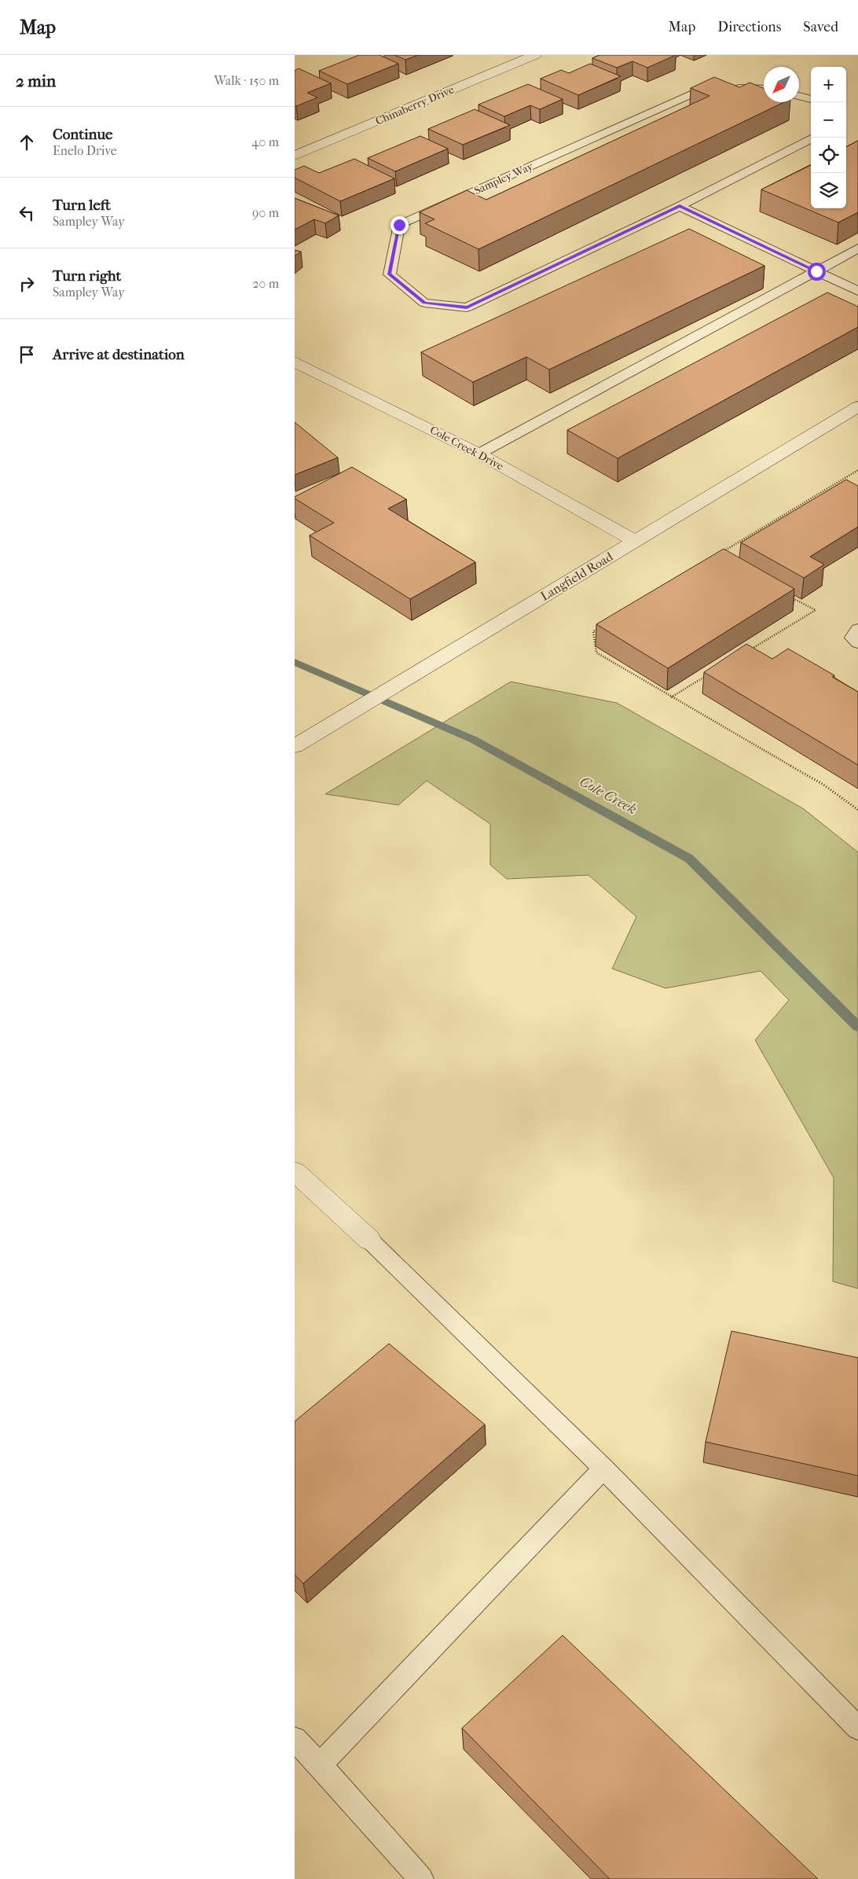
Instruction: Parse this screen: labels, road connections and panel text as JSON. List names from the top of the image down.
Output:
{
  "streets": {
    "street": ["Chinaberry Drive", "Cole Creek Drive", "Langfield Road"],
    "lane": ["Sampley Way"]
  },
  "crossings": [
    ["Cole Creek Drive", "Langfield Road"]
  ],
  "water": ["Cole Creek"],
  "north": "bottom left",
  "page": {
    "header": "Map",
    "nav": ["Map", "Directions", "Saved"],
    "heading": ["2 min", "Walk · 150 m"],
    "map_buttons": ["+", "−"],
    "list": [
      ["Continue", "Enelo Drive", "40 m"],
      ["Turn left", "Sampley Way", "90 m"],
      ["Turn right", "Sampley Way", "20 m"],
      "Arrive at destination"
    ]
  }
}
